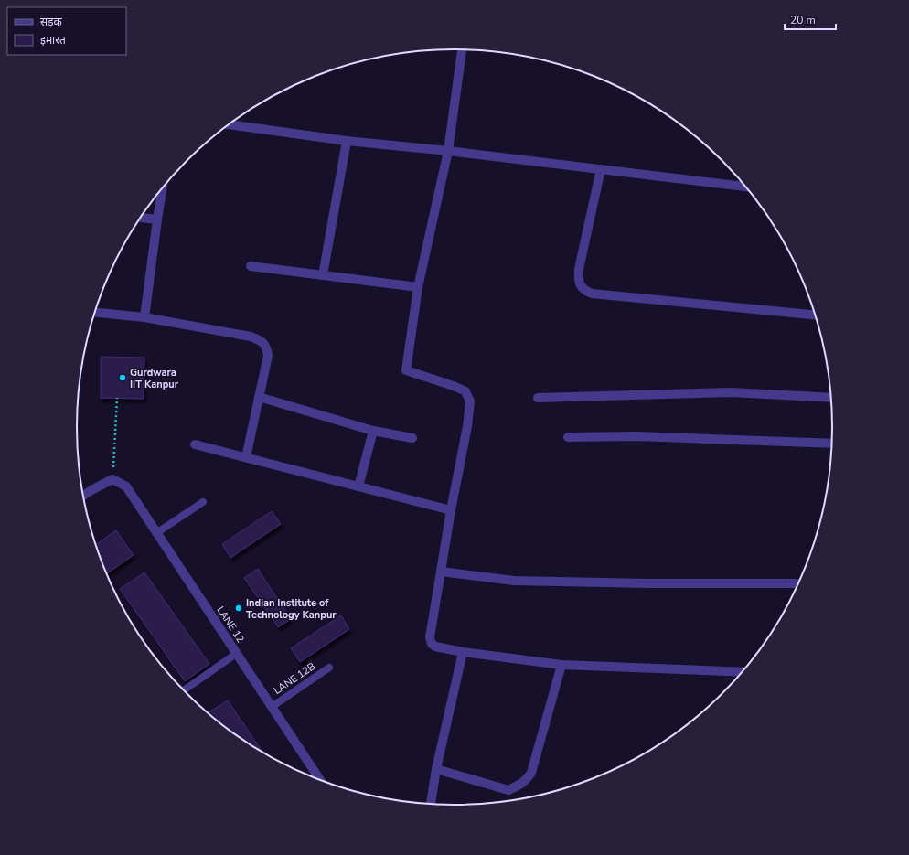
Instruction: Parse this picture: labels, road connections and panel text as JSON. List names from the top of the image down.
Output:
{
  "streets": {
    "street": ["LANE 12"],
    "lane": ["LANE 12B"]
  },
  "crossings": [
    ["LANE 12", "LANE 12B"]
  ],
  "places": ["Gurdwara IIT Kanpur", "Indian Institute of Technology Kanpur"],
  "legend": ["सड़क", "इमारत"],
  "scale_bar": "20 m"
}
